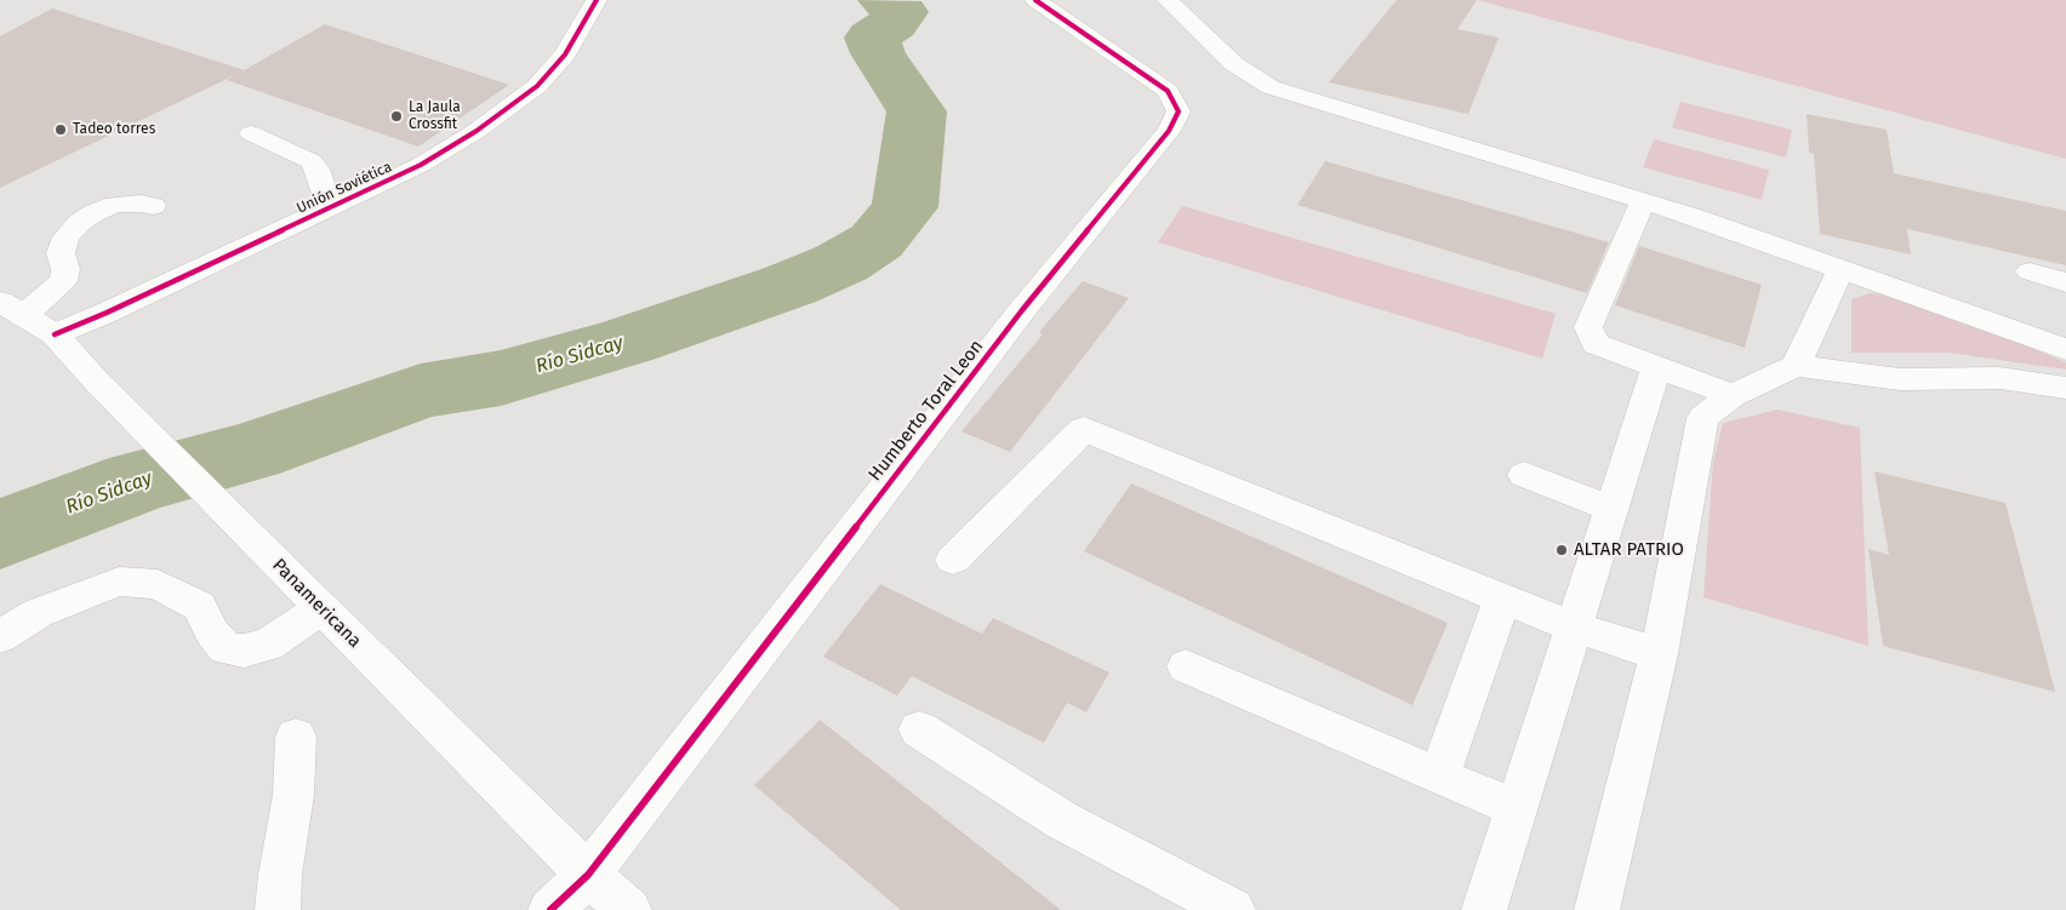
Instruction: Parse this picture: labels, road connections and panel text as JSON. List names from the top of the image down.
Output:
{
  "streets": {
    "street": ["Unión Soviética", "Humberto Toral Leon", "Panamericana"]
  },
  "crossings": [
    ["Unión Soviética", "Panamericana"],
    ["Humberto Toral Leon", "Panamericana"]
  ],
  "water": ["Río Sidcay"],
  "places": ["La Jaula Crossfit", "Tadeo torres", "ALTAR PATRIO"]
}
